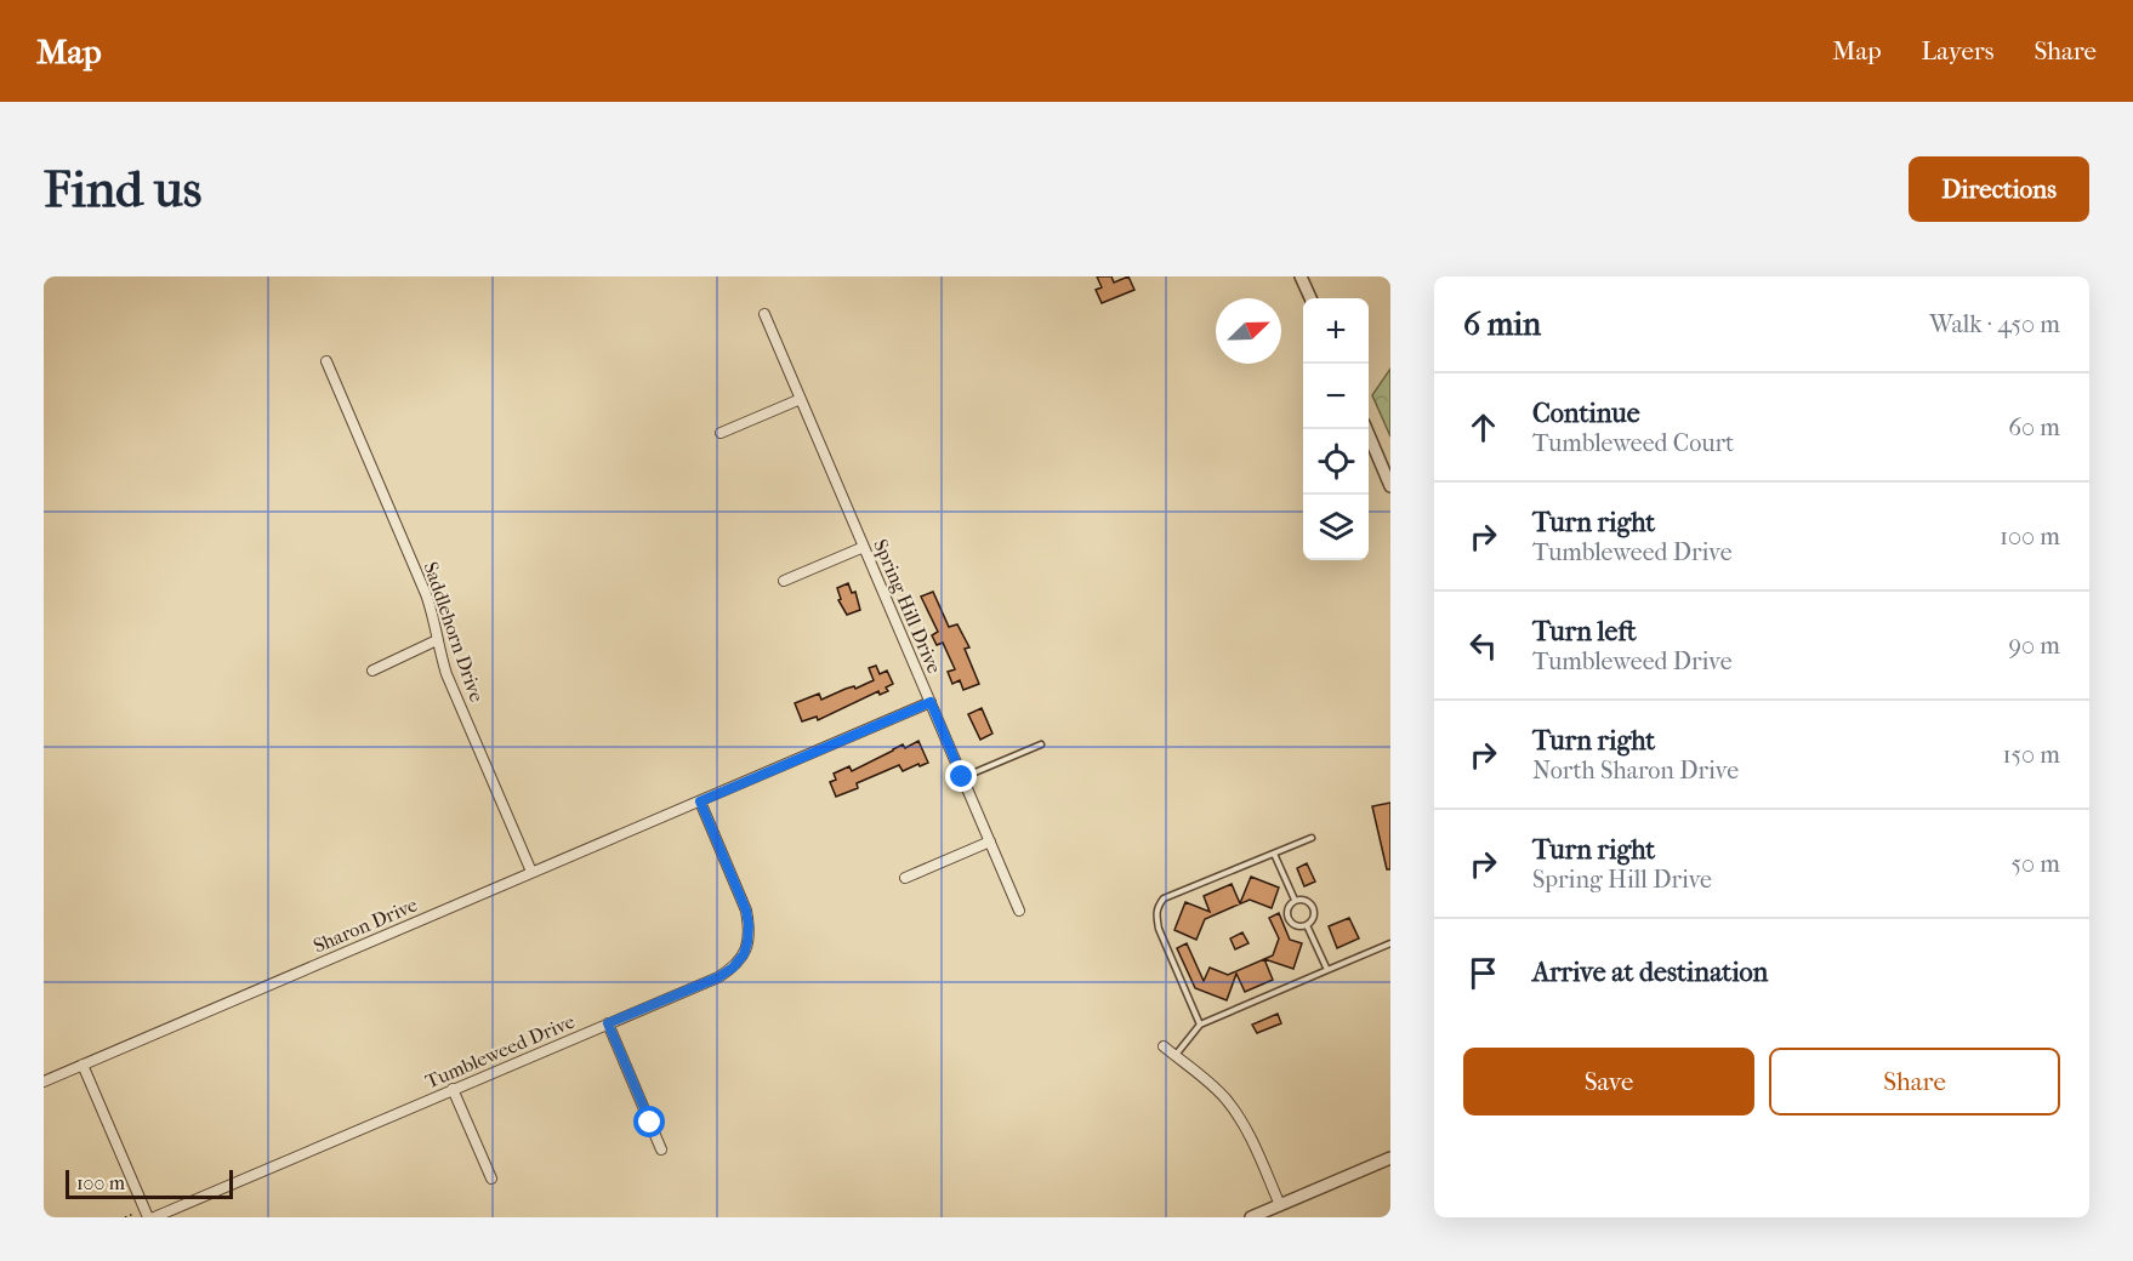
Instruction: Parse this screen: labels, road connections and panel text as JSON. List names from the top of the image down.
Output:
{
  "streets": {
    "street": [
      "Spring Hill Drive",
      "Saddlehorn Drive",
      "Sharon Drive",
      "Tumbleweed Drive"
    ]
  },
  "crossings": [
    ["Spring Hill Drive", "Sharon Drive"],
    ["Saddlehorn Drive", "Sharon Drive"],
    ["Sharon Drive", "Tumbleweed Drive"]
  ],
  "scale_bar": "100 m",
  "north": "top right",
  "page": {
    "header": "Map",
    "nav": ["Map", "Layers", "Share"],
    "buttons": [
      "Directions",
      ["Save", "Share"]
    ],
    "title": "Find us",
    "heading": ["6 min", "Walk · 450 m"],
    "map_buttons": ["+", "−"],
    "list": [
      ["Continue", "Tumbleweed Court", "60 m"],
      ["Turn right", "Tumbleweed Drive", "100 m"],
      ["Turn left", "Tumbleweed Drive", "90 m"],
      ["Turn right", "North Sharon Drive", "150 m"],
      ["Turn right", "Spring Hill Drive", "50 m"],
      "Arrive at destination"
    ],
    "scale": "100 m"
  }
}
